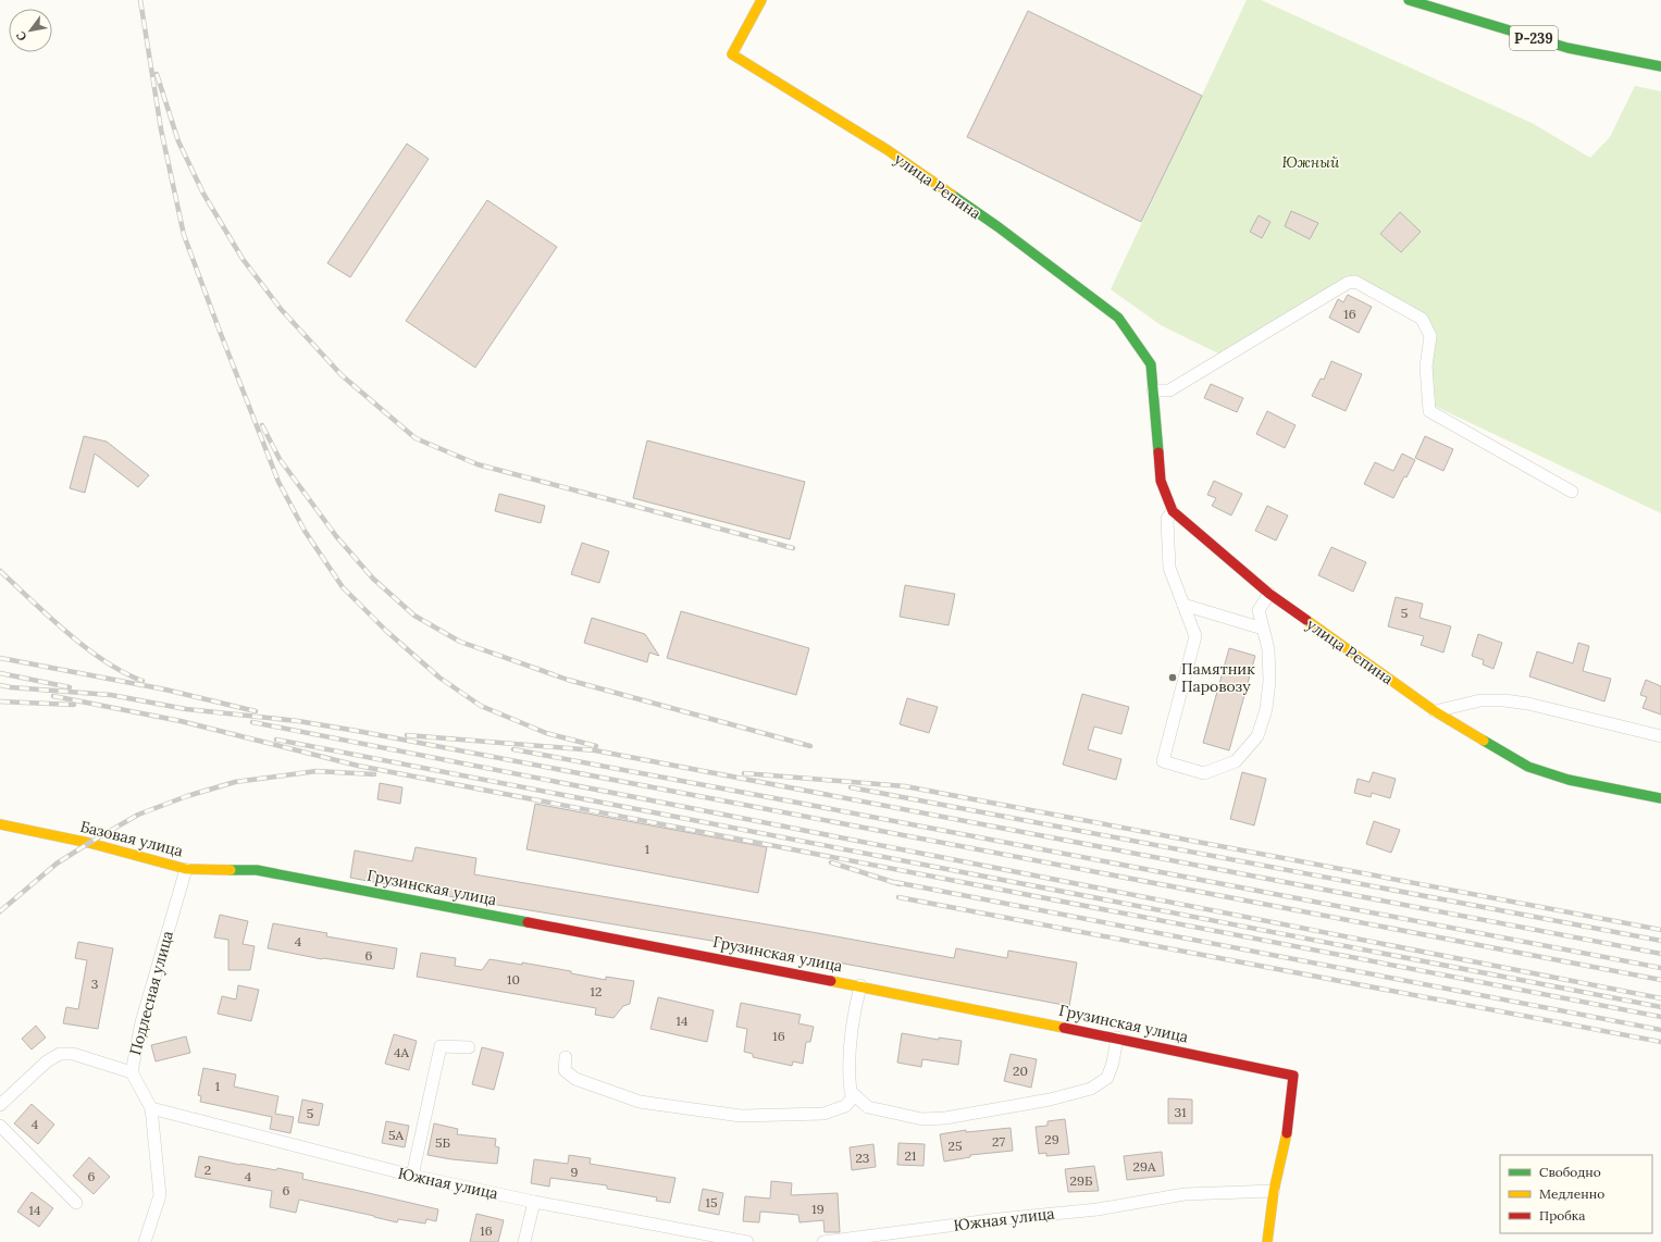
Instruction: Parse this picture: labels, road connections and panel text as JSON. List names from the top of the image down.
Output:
{
  "streets": {
    "main road": [
      "Р-239",
      "улица Репина",
      "Базовая улица",
      "Грузинская улица"
    ],
    "street": ["Подлесная улица", "Южная улица"]
  },
  "crossings": [
    ["Базовая улица", "Грузинская улица"],
    ["Базовая улица", "Подлесная улица"],
    ["Грузинская улица", "Южная улица"],
    ["Подлесная улица", "Южная улица"]
  ],
  "parks": ["Южный"],
  "places": ["Памятник Паровозу"],
  "house_numbers": [
    "16",
    "5",
    "1",
    "4",
    "6",
    "10",
    "3",
    "12",
    "14",
    "16",
    "4А",
    "20",
    "1",
    "31",
    "5",
    "4",
    "5А",
    "29",
    "27",
    "5Б",
    "25",
    "21",
    "23",
    "29А",
    "2",
    "9",
    "6",
    "4",
    "29Б",
    "6",
    "15",
    "19",
    "14",
    "16"
  ],
  "legend": ["Свободно", "Медленно", "Пробка"],
  "north": "bottom left"
}
